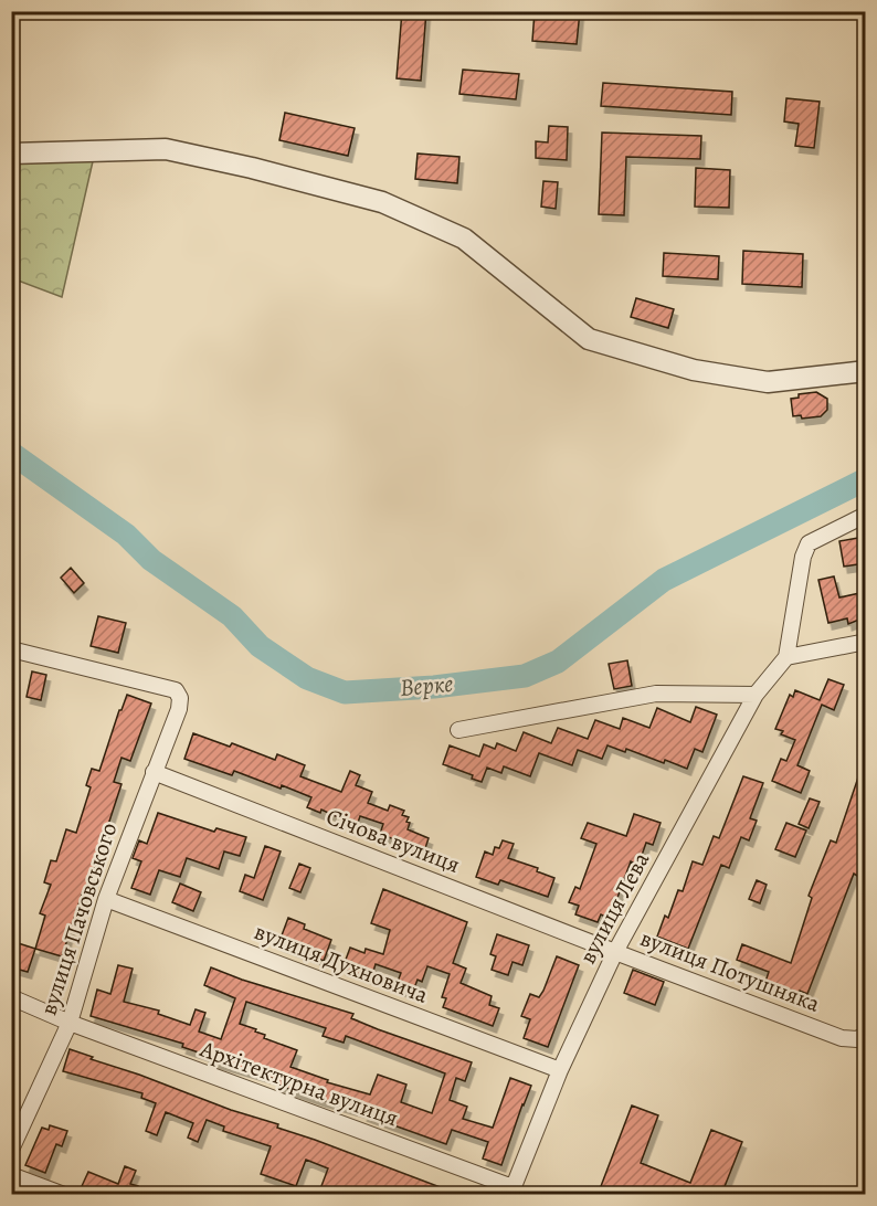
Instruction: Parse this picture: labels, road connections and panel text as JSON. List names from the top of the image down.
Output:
{
  "streets": {
    "street": [
      "Січова вулиця",
      "вулиця Лева",
      "вулиця Пачовського",
      "вулиця Духновича",
      "вулиця Потушняка",
      "Архітектурна вулиця"
    ]
  },
  "crossings": [
    ["Січова вулиця", "вулиця Лева"],
    ["Січова вулиця", "вулиця Пачовського"],
    ["Січова вулиця", "вулиця Потушняка"],
    ["вулиця Лева", "вулиця Духновича"],
    ["вулиця Лева", "вулиця Потушняка"],
    ["вулиця Лева", "Архітектурна вулиця"],
    ["вулиця Пачовського", "вулиця Духновича"],
    ["вулиця Пачовського", "Архітектурна вулиця"]
  ],
  "water": ["Верке"]
}
